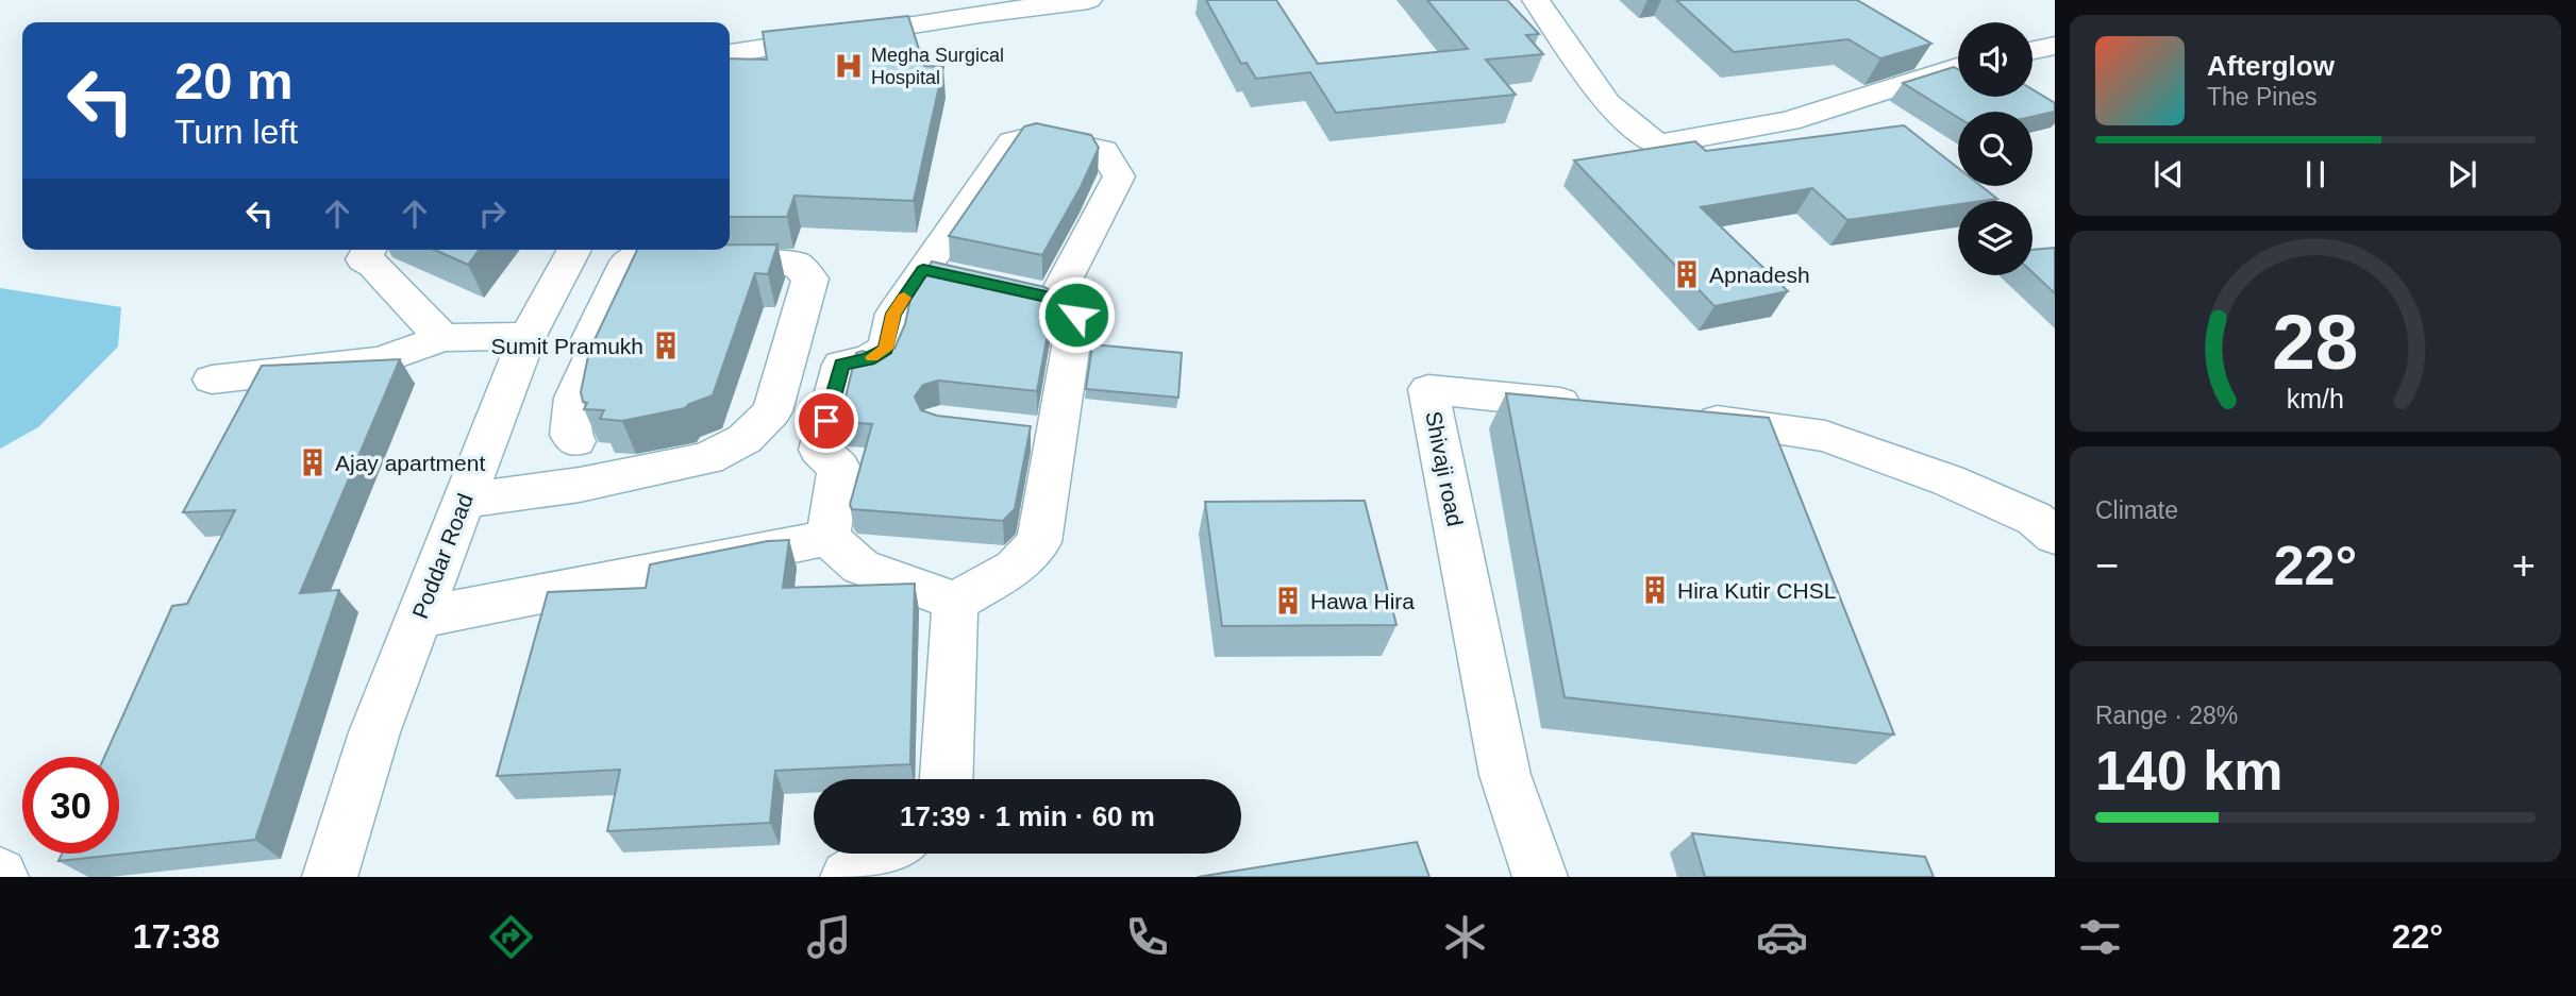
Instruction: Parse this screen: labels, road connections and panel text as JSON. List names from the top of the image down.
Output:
{
  "streets": {
    "street": ["Shivaji road", "Poddar Road"]
  },
  "places": {
    "hospital": ["Megha Surgical Hospital"],
    "building": [
      "Apnadesh",
      "Sumit Pramukh",
      "Ajay apartment",
      "Hira Kutir CHSL",
      "Hawa Hira"
    ]
  },
  "page": {
    "turn": ["20 m", "Turn left"],
    "song": ["Afterglow", "The Pines"],
    "tile": [
      "Climate",
      ["Range · 28%", "140 km"]
    ],
    "heat": ["−", "22°", "+"],
    "limit": "30",
    "trip": "17:39 · 1 min · 60 m",
    "tabs": ["17:38", "22°"],
    "gauge": ["28", "km/h"]
  }
}
